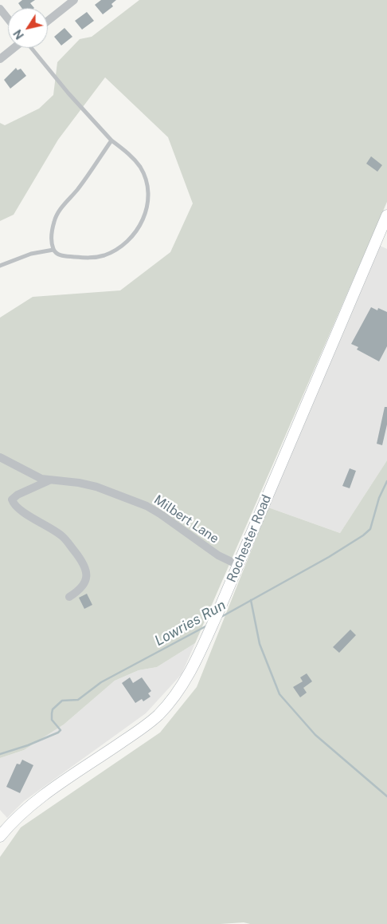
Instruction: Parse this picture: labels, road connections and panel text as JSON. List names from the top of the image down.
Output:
{
  "streets": {
    "street": ["Milbert Lane", "Rochester Road"]
  },
  "crossings": [
    ["Milbert Lane", "Rochester Road"]
  ],
  "water": ["Lowries Run"],
  "north": "bottom left"
}
